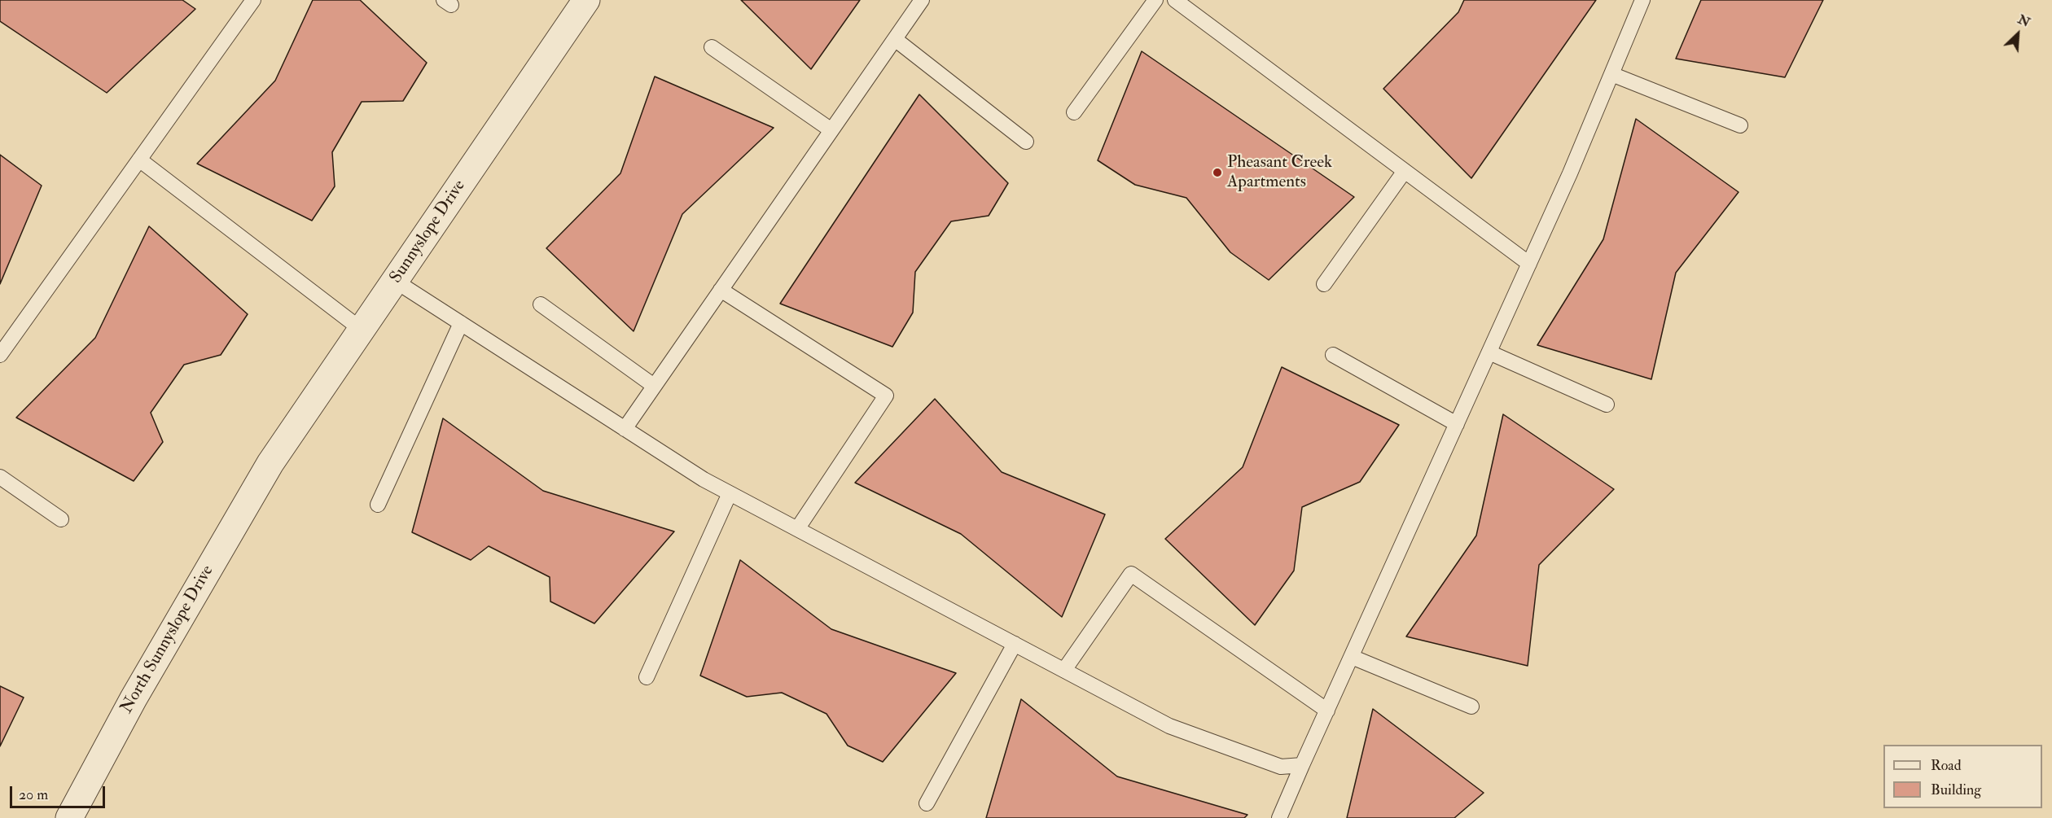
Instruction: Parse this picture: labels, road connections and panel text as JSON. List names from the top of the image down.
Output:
{
  "streets": {
    "street": ["Sunnyslope Drive", "North Sunnyslope Drive"]
  },
  "crossings": [
    ["Sunnyslope Drive", "North Sunnyslope Drive"]
  ],
  "places": ["Pheasant Creek Apartments"],
  "legend": ["Road", "Building"],
  "scale_bar": "20 m",
  "north": "top right"
}
